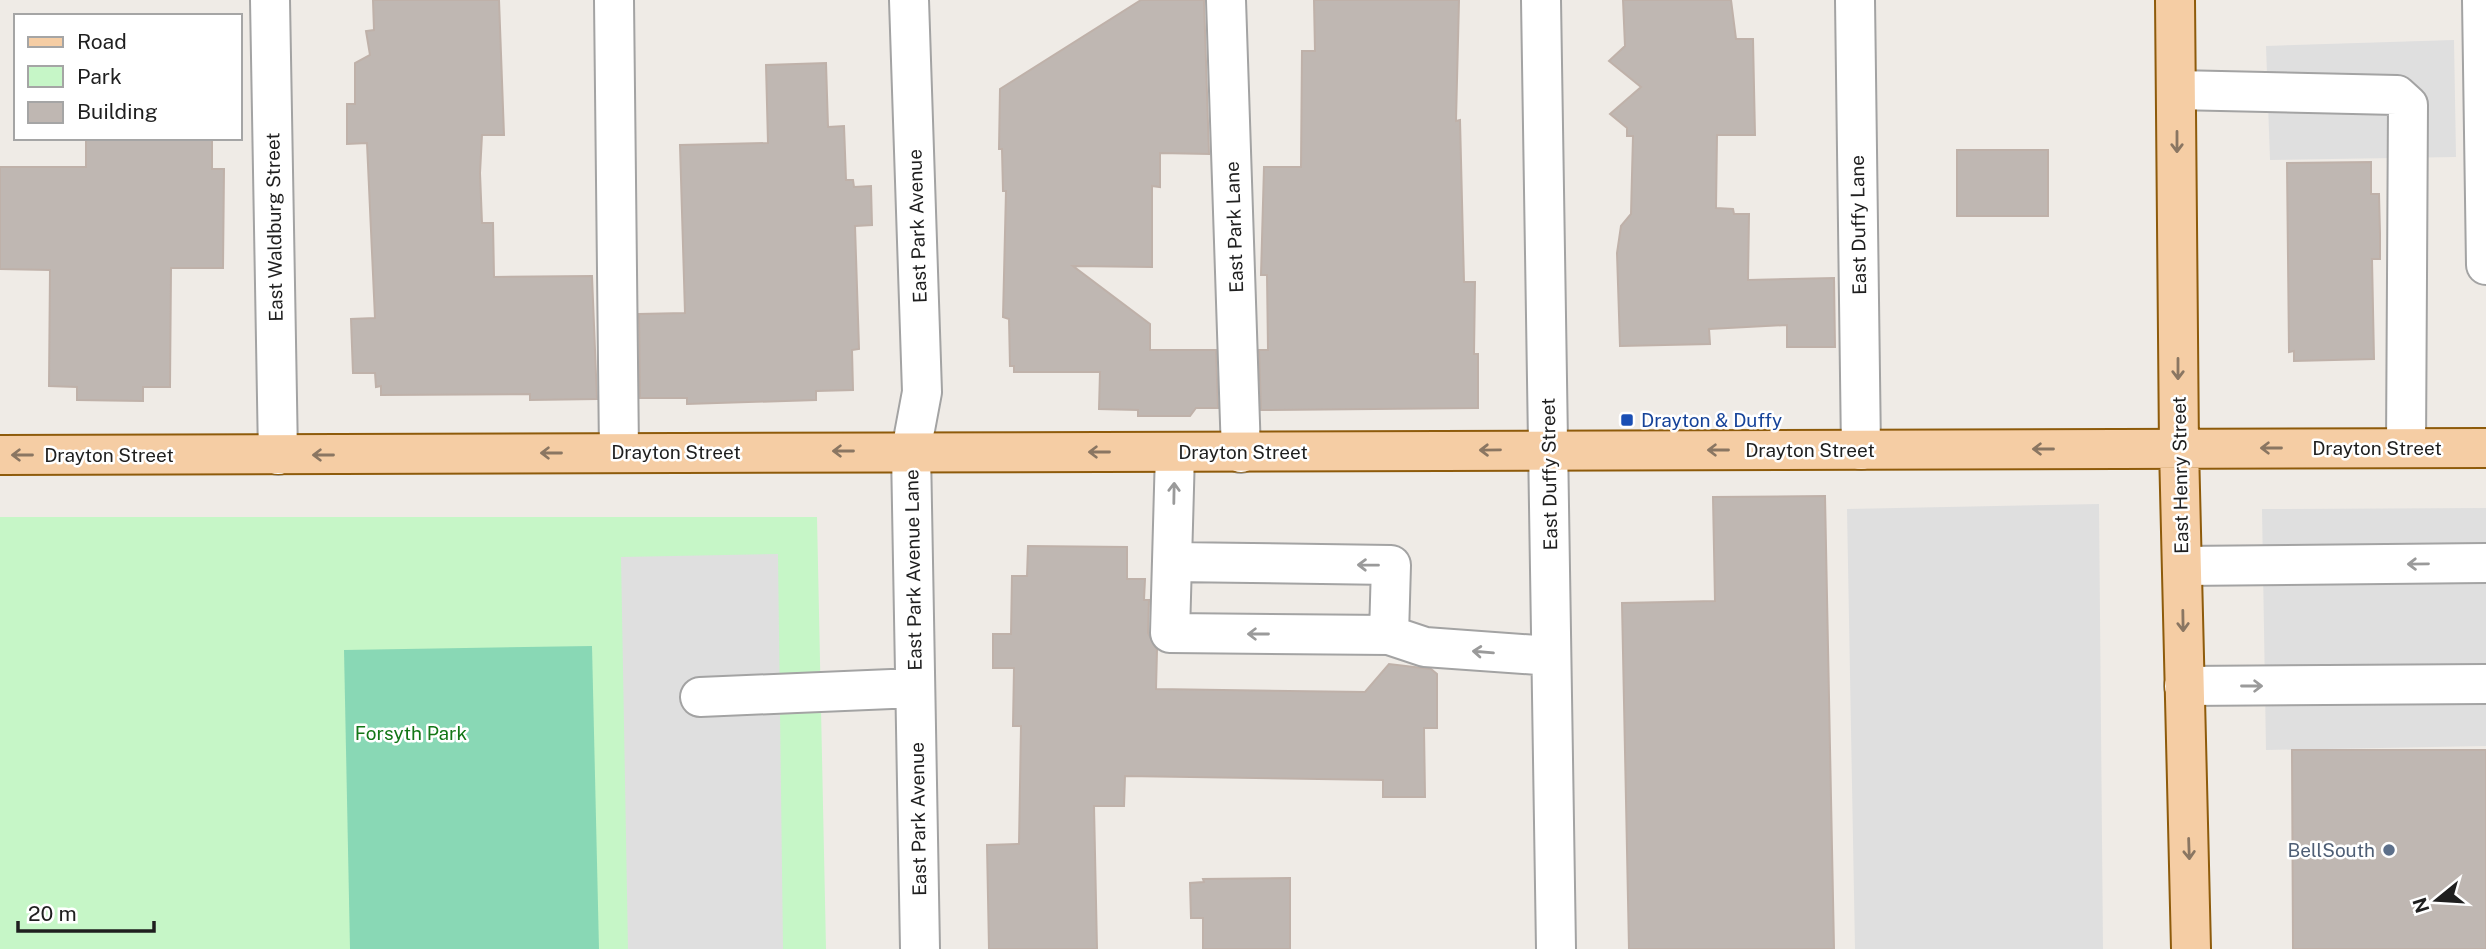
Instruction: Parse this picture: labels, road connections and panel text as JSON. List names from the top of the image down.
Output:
{
  "streets": {
    "main road": ["Drayton Street", "East Henry Street"],
    "street": [
      "East Duffy Lane",
      "East Park Avenue",
      "East Waldburg Street",
      "East Park Lane",
      "East Duffy Street",
      "East Park Avenue Lane"
    ]
  },
  "crossings": [
    ["East Duffy Lane", "Drayton Street"],
    ["East Park Avenue", "Drayton Street"],
    ["East Park Avenue", "East Park Avenue Lane"],
    ["East Waldburg Street", "Drayton Street"],
    ["East Park Lane", "Drayton Street"],
    ["Drayton Street", "East Duffy Street"],
    ["Drayton Street", "East Henry Street"],
    ["Drayton Street", "East Park Avenue Lane"]
  ],
  "one_way": ["Drayton Street", "East Henry Street"],
  "parks": ["Forsyth Park"],
  "places": {
    "transit": ["Drayton & Duffy"],
    "other": ["BellSouth"]
  },
  "legend": ["Road", "Park", "Building"],
  "scale_bar": "20 m",
  "north": "left"
}
